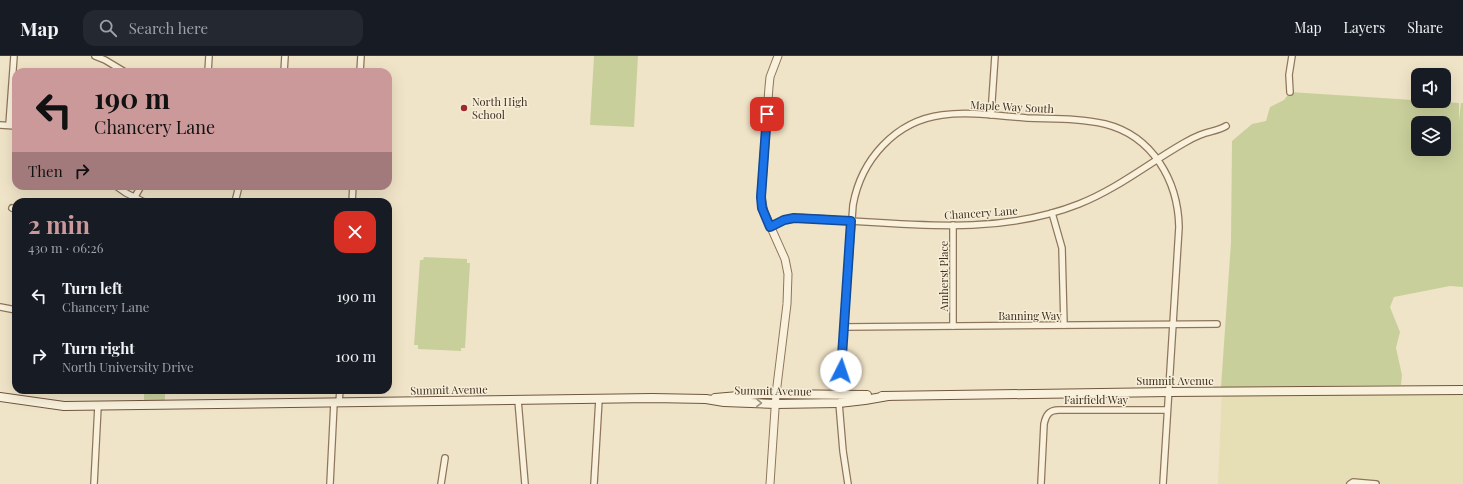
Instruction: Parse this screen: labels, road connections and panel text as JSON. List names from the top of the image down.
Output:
{
  "streets": {
    "main road": ["Summit Avenue"],
    "street": [
      "Maple Way South",
      "Chancery Lane",
      "Amherst Place",
      "Banning Way",
      "Fairfield Way"
    ]
  },
  "crossings": [
    ["Maple Way South", "Chancery Lane"],
    ["Maple Way South", "Banning Way"],
    ["Maple Way South", "Summit Avenue"],
    ["Maple Way South", "Fairfield Way"],
    ["Chancery Lane", "Amherst Place"],
    ["Amherst Place", "Banning Way"]
  ],
  "places": ["North High School"],
  "page": {
    "header": "Map",
    "search": "Search here",
    "nav": ["Map", "Layers", "Share"],
    "turn": ["190 m", "Chancery Lane"],
    "then": "Then",
    "heading": ["2 min", "430 m · 06:26"],
    "list": [
      {
        "name": "Turn left",
        "note": "Chancery Lane",
        "value": "190 m"
      },
      {
        "name": "Turn right",
        "note": "North University Drive",
        "value": "100 m"
      }
    ]
  }
}
